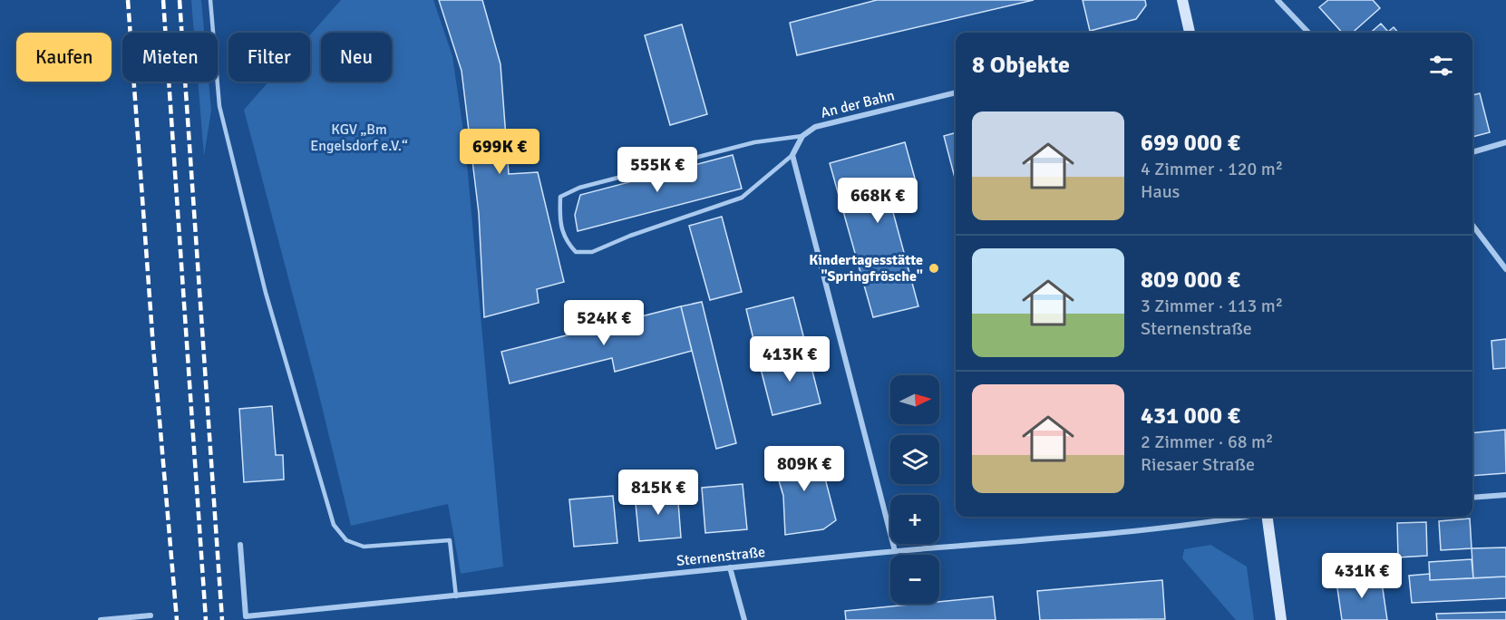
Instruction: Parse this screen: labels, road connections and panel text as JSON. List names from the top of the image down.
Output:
{
  "streets": {
    "street": ["An der Bahn", "Sternenstraße"]
  },
  "parks": ["KGV „Bm Engelsdorf e.V.“"],
  "places": ["Kindertagesstätte \"Springfrösche\""],
  "north": "right",
  "page": {
    "chip": [
      "Kaufen",
      "Mieten",
      "Filter",
      "Neu"
    ],
    "heading": "8 Objekte",
    "list": [
      {
        "name": "699 000 €",
        "note": "4 Zimmer · 120 m² · Haus"
      },
      {
        "name": "809 000 €",
        "note": "3 Zimmer · 113 m² · Sternenstraße"
      },
      {
        "name": "431 000 €",
        "note": "2 Zimmer · 68 m² · Riesaer Straße"
      }
    ],
    "price": [
      "699K €",
      "555K €",
      "668K €",
      "524K €",
      "413K €",
      "809K €",
      "815K €",
      "431K €"
    ],
    "map_buttons": ["+", "−"]
  }
}
